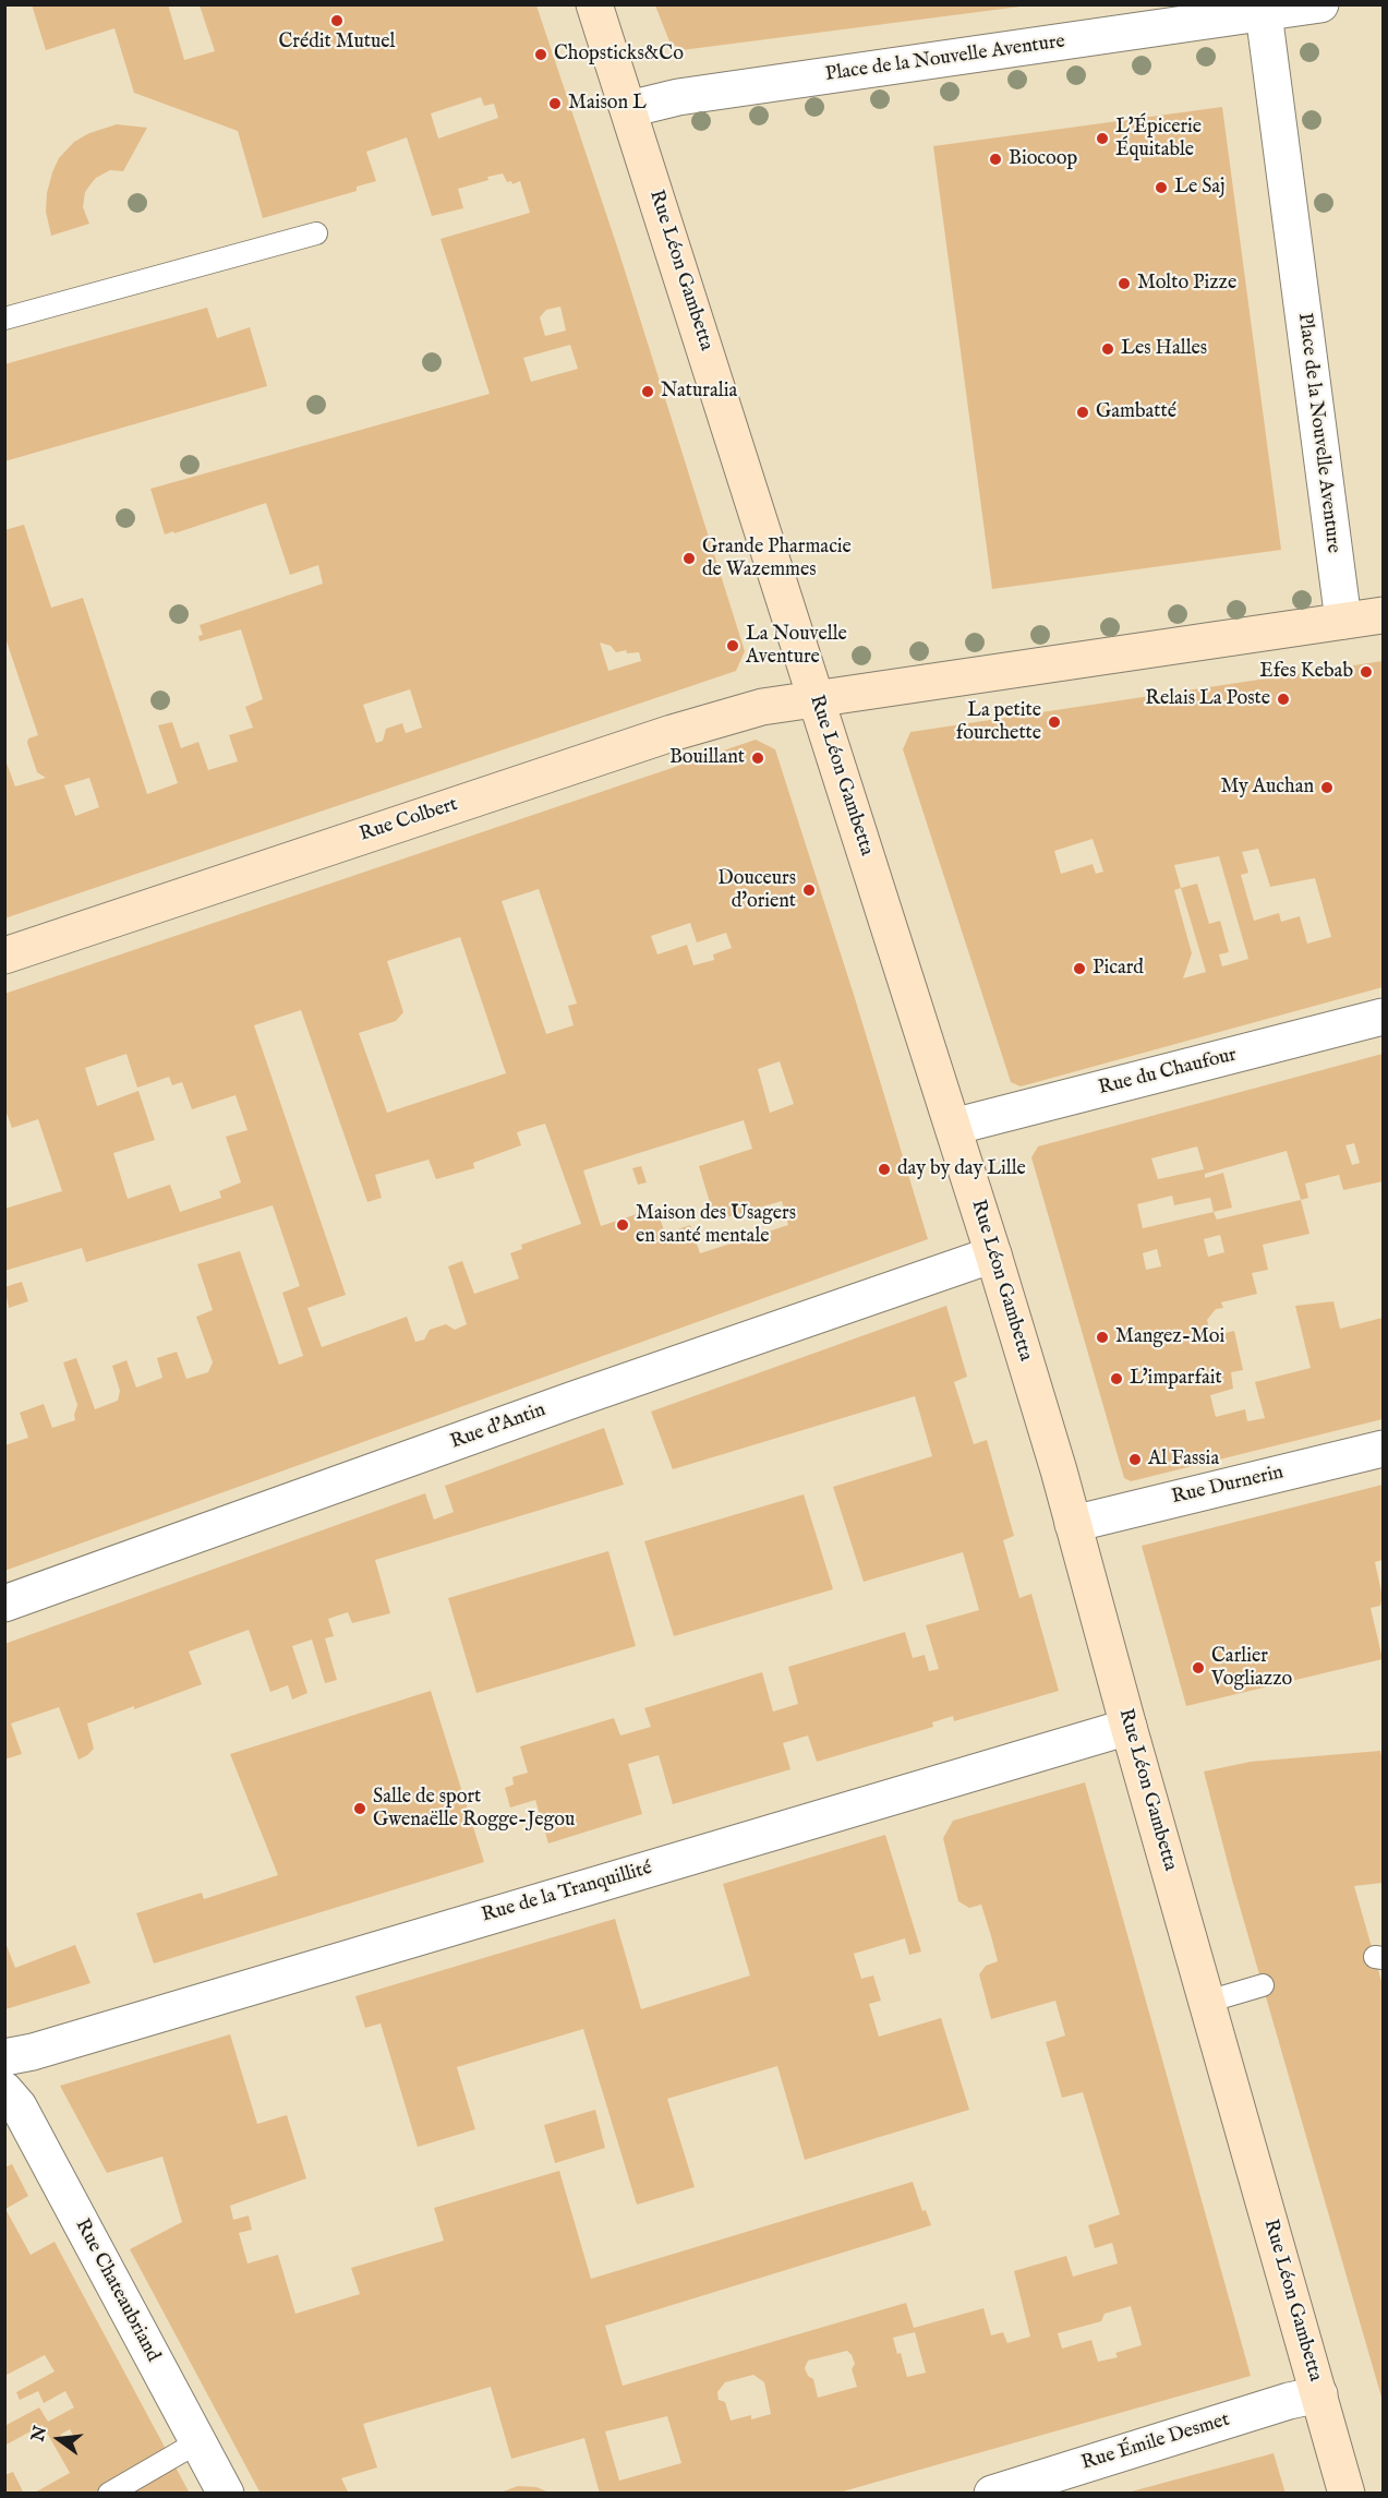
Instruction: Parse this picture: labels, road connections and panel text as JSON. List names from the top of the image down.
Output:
{
  "streets": {
    "street": [
      "Place de la Nouvelle Aventure",
      "Rue Léon Gambetta",
      "Rue Colbert",
      "Rue du Chaufour",
      "Rue d'Antin",
      "Rue Durnerin",
      "Rue de la Tranquillité",
      "Rue Chateaubriand",
      "Rue Émile Desmet"
    ]
  },
  "crossings": [
    ["Place de la Nouvelle Aventure", "Rue Léon Gambetta"],
    ["Rue Léon Gambetta", "Rue Colbert"],
    ["Rue Léon Gambetta", "Rue du Chaufour"],
    ["Rue Léon Gambetta", "Rue d'Antin"],
    ["Rue Léon Gambetta", "Rue Durnerin"],
    ["Rue Léon Gambetta", "Rue de la Tranquillité"],
    ["Rue Léon Gambetta", "Rue Émile Desmet"]
  ],
  "places": [
    "Crédit Mutuel",
    "Chopsticks&Co",
    "Maison L",
    "L'Épicerie Équitable",
    "Biocoop",
    "Le Saj",
    "Molto Pizze",
    "Les Halles",
    "Naturalia",
    "Gambatté",
    "Grande Pharmacie de Wazemmes",
    "La Nouvelle Aventure",
    "Efes Kebab",
    "Relais La Poste",
    "La petite fourchette",
    "Bouillant",
    "My Auchan",
    "Douceurs d'orient",
    "Picard",
    "day by day Lille",
    "Maison des Usagers en santé mentale",
    "Mangez-Moi",
    "L'imparfait",
    "Al Fassia",
    "Carlier Vogliazzo",
    "Salle de sport Gwenaëlle Rogge-Jegou"
  ],
  "north": "left"
}
